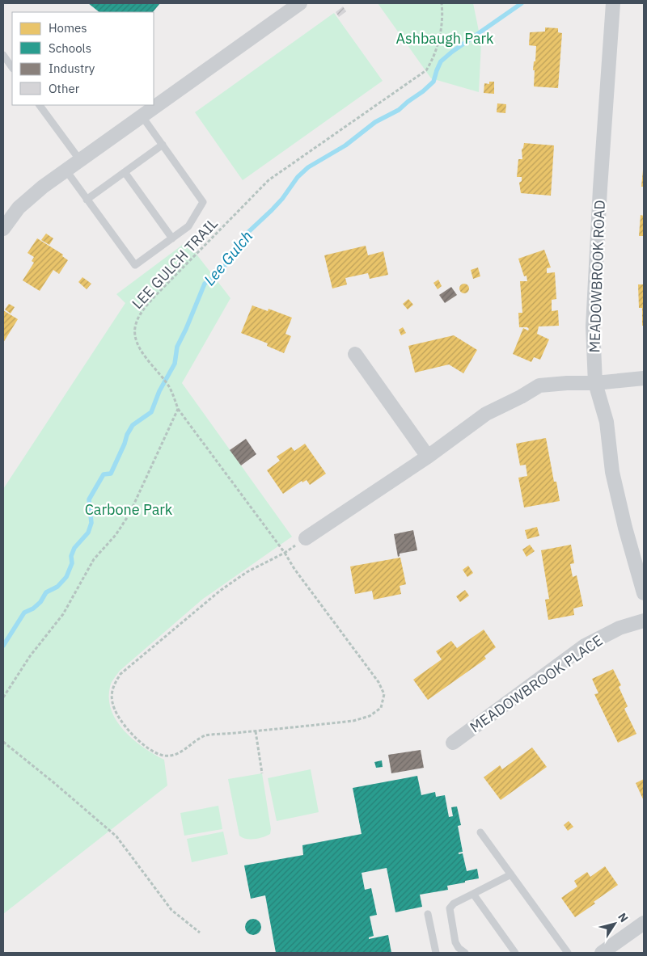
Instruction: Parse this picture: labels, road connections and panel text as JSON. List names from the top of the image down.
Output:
{
  "streets": {
    "street": ["MEADOWBROOK ROAD", "MEADOWBROOK PLACE"],
    "path": ["LEE GULCH TRAIL"]
  },
  "water": ["Lee Gulch"],
  "parks": ["Ashbaugh Park", "Carbone Park"],
  "legend": [
    "Homes",
    "Schools",
    "Industry",
    "Other"
  ],
  "north": "top right"
}
